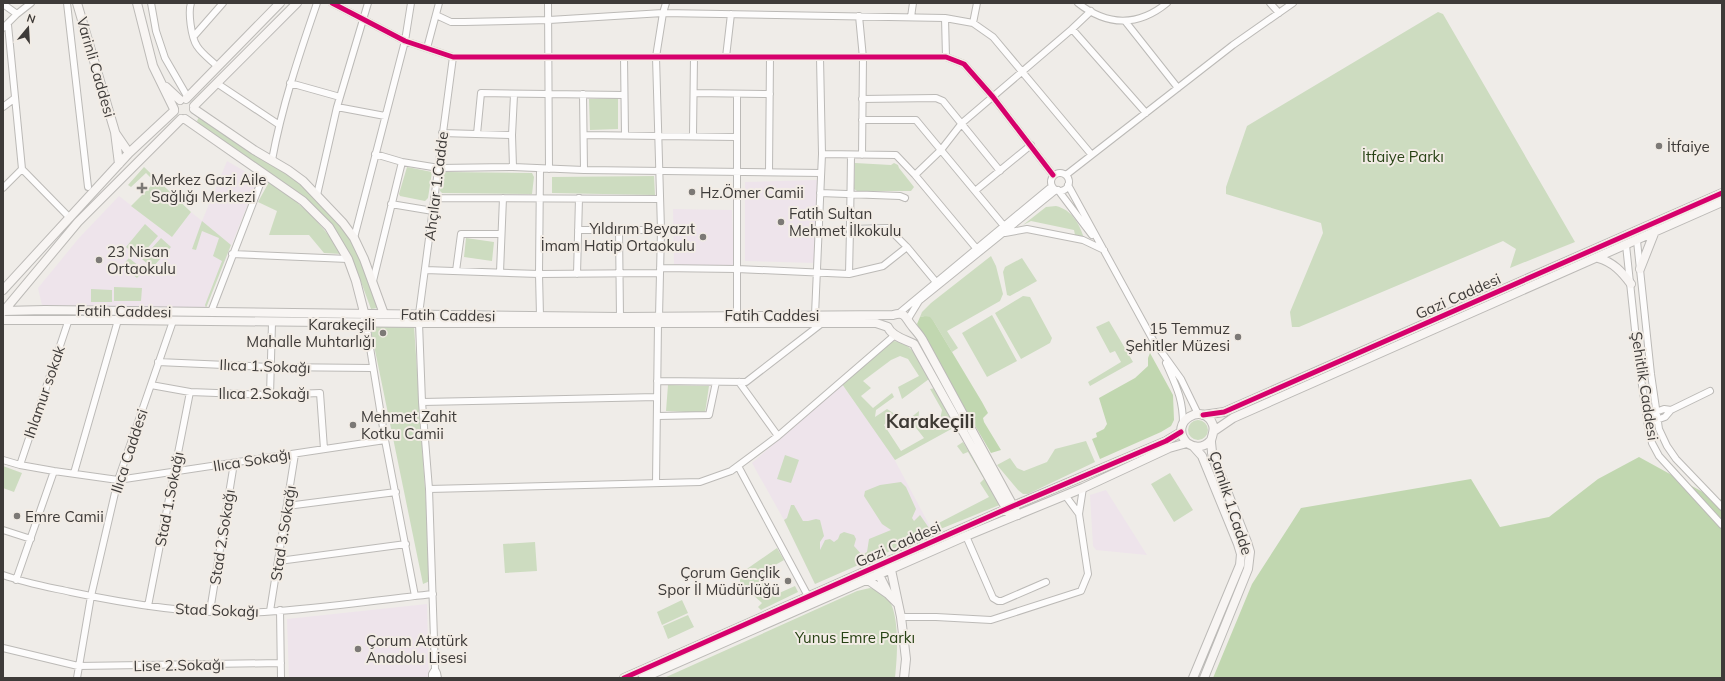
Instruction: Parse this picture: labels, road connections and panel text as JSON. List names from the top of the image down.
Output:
{
  "streets": {
    "main road": [
      "Varinli Caddesi",
      "Gazi Caddesi",
      "Fatih Caddesi",
      "Çamlık 1.Cadde"
    ],
    "street": [
      "Ahçılar 1.Cadde",
      "Ilıca 1.Sokağı",
      "Şehitlik Caddesi",
      "Ihlamur sokak",
      "Ilıca 2.Sokağı",
      "Ilıca Caddesi",
      "Ilıca Sokağı",
      "Stad 1.Sokağı",
      "Stad 3.Sokağı",
      "Stad 2.Sokağı",
      "Stad Sokağı",
      "Lise 2.Sokağı"
    ]
  },
  "crossings": [
    ["Ahçılar 1.Cadde", "Fatih Caddesi"],
    ["Gazi Caddesi", "Fatih Caddesi"],
    ["Gazi Caddesi", "Şehitlik Caddesi"],
    ["Gazi Caddesi", "Çamlık 1.Cadde"],
    ["Fatih Caddesi", "Ihlamur sokak"],
    ["Fatih Caddesi", "Ilıca Caddesi"],
    ["Ilıca 1.Sokağı", "Ilıca Caddesi"],
    ["Ihlamur sokak", "Ilıca Sokağı"],
    ["Ilıca 2.Sokağı", "Ilıca Caddesi"],
    ["Ilıca 2.Sokağı", "Ilıca Sokağı"],
    ["Ilıca 2.Sokağı", "Stad 1.Sokağı"],
    ["Ilıca Caddesi", "Ilıca Sokağı"],
    ["Ilıca Caddesi", "Stad Sokağı"],
    ["Ilıca Caddesi", "Lise 2.Sokağı"],
    ["Ilıca Sokağı", "Stad 1.Sokağı"],
    ["Ilıca Sokağı", "Stad 3.Sokağı"],
    ["Ilıca Sokağı", "Stad 2.Sokağı"],
    ["Stad 1.Sokağı", "Stad Sokağı"],
    ["Stad 3.Sokağı", "Stad Sokağı"],
    ["Stad 2.Sokağı", "Stad Sokağı"]
  ],
  "districts": ["Karakeçili"],
  "parks": ["İtfaiye Parkı", "Yunus Emre Parkı"],
  "places": {
    "other": [
      "İtfaiye",
      "Hz.Ömer Camii",
      "Fatih Sultan Mehmet İlkokulu",
      "Yıldırım Beyazıt İmam Hatip Ortaokulu",
      "23 Nisan Ortaokulu",
      "Karakeçili Mahalle Muhtarlığı",
      "15 Temmuz Şehitler Müzesi",
      "Mehmet Zahit Kotku Camii",
      "Emre Camii",
      "Çorum Gençlik Spor İl Müdürlüğü",
      "Çorum Atatürk Anadolu Lisesi"
    ],
    "health": ["Merkez Gazi Aile Sağlığı Merkezi"]
  },
  "north": "top"
}
